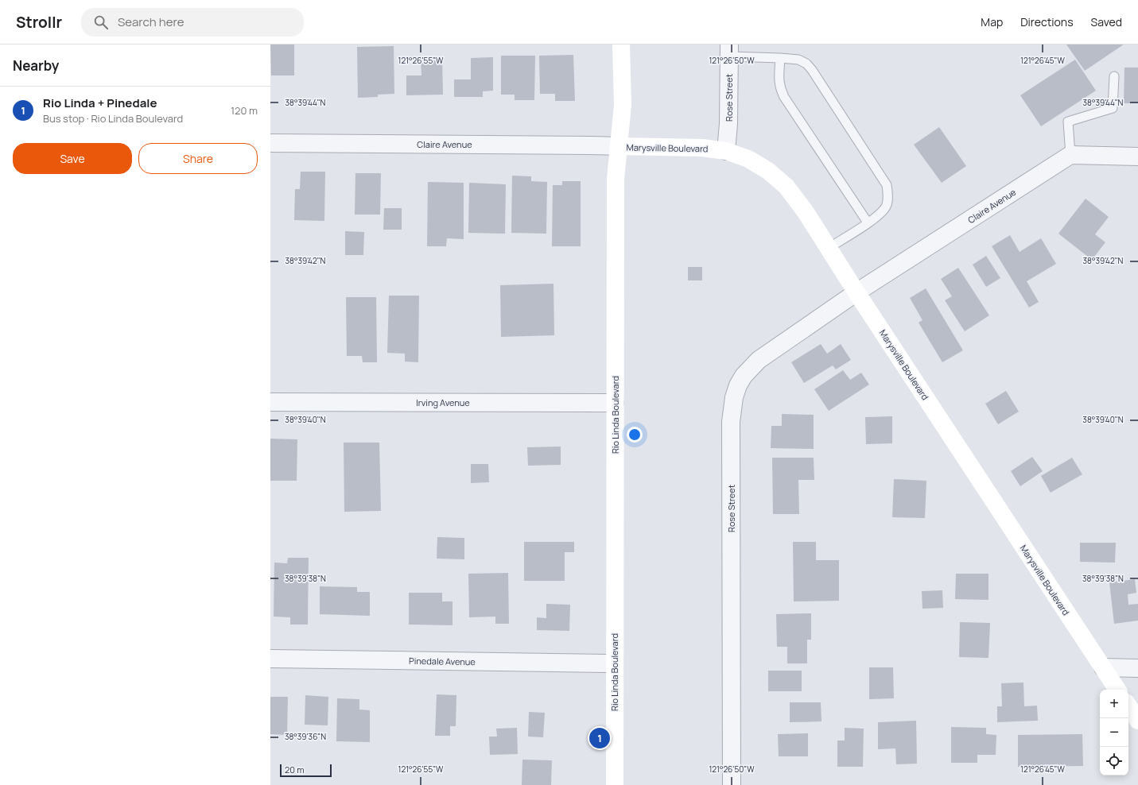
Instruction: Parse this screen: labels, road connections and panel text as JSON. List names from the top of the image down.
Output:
{
  "streets": {
    "main road": ["Marysville Boulevard", "Rio Linda Boulevard"],
    "street": [
      "Rose Street",
      "Claire Avenue",
      "Irving Avenue",
      "Pinedale Avenue"
    ]
  },
  "crossings": [
    ["Rose Street", "Claire Avenue"],
    ["Rose Street", "Marysville Boulevard"],
    ["Claire Avenue", "Marysville Boulevard"],
    ["Claire Avenue", "Rio Linda Boulevard"],
    ["Marysville Boulevard", "Rio Linda Boulevard"],
    ["Irving Avenue", "Rio Linda Boulevard"],
    ["Rio Linda Boulevard", "Pinedale Avenue"]
  ],
  "scale_bar": "20 m",
  "page": {
    "header": "Strollr",
    "search": "Search here",
    "nav": ["Map", "Directions", "Saved"],
    "heading": "Nearby",
    "list": [
      {
        "mark": "1",
        "name": "Rio Linda + Pinedale",
        "note": "Bus stop · Rio Linda Boulevard",
        "value": "120 m"
      }
    ],
    "buttons": ["Save", "Share"],
    "map_buttons": ["+", "−"],
    "pins": "1",
    "scale": "20 m"
  },
  "coordinates": [
    "121°26'55\"W",
    "121°26'50\"W",
    "121°26'45\"W",
    "38°39'44\"N",
    "38°39'42\"N",
    "38°39'40\"N",
    "38°39'38\"N",
    "38°39'36\"N"
  ]
}
